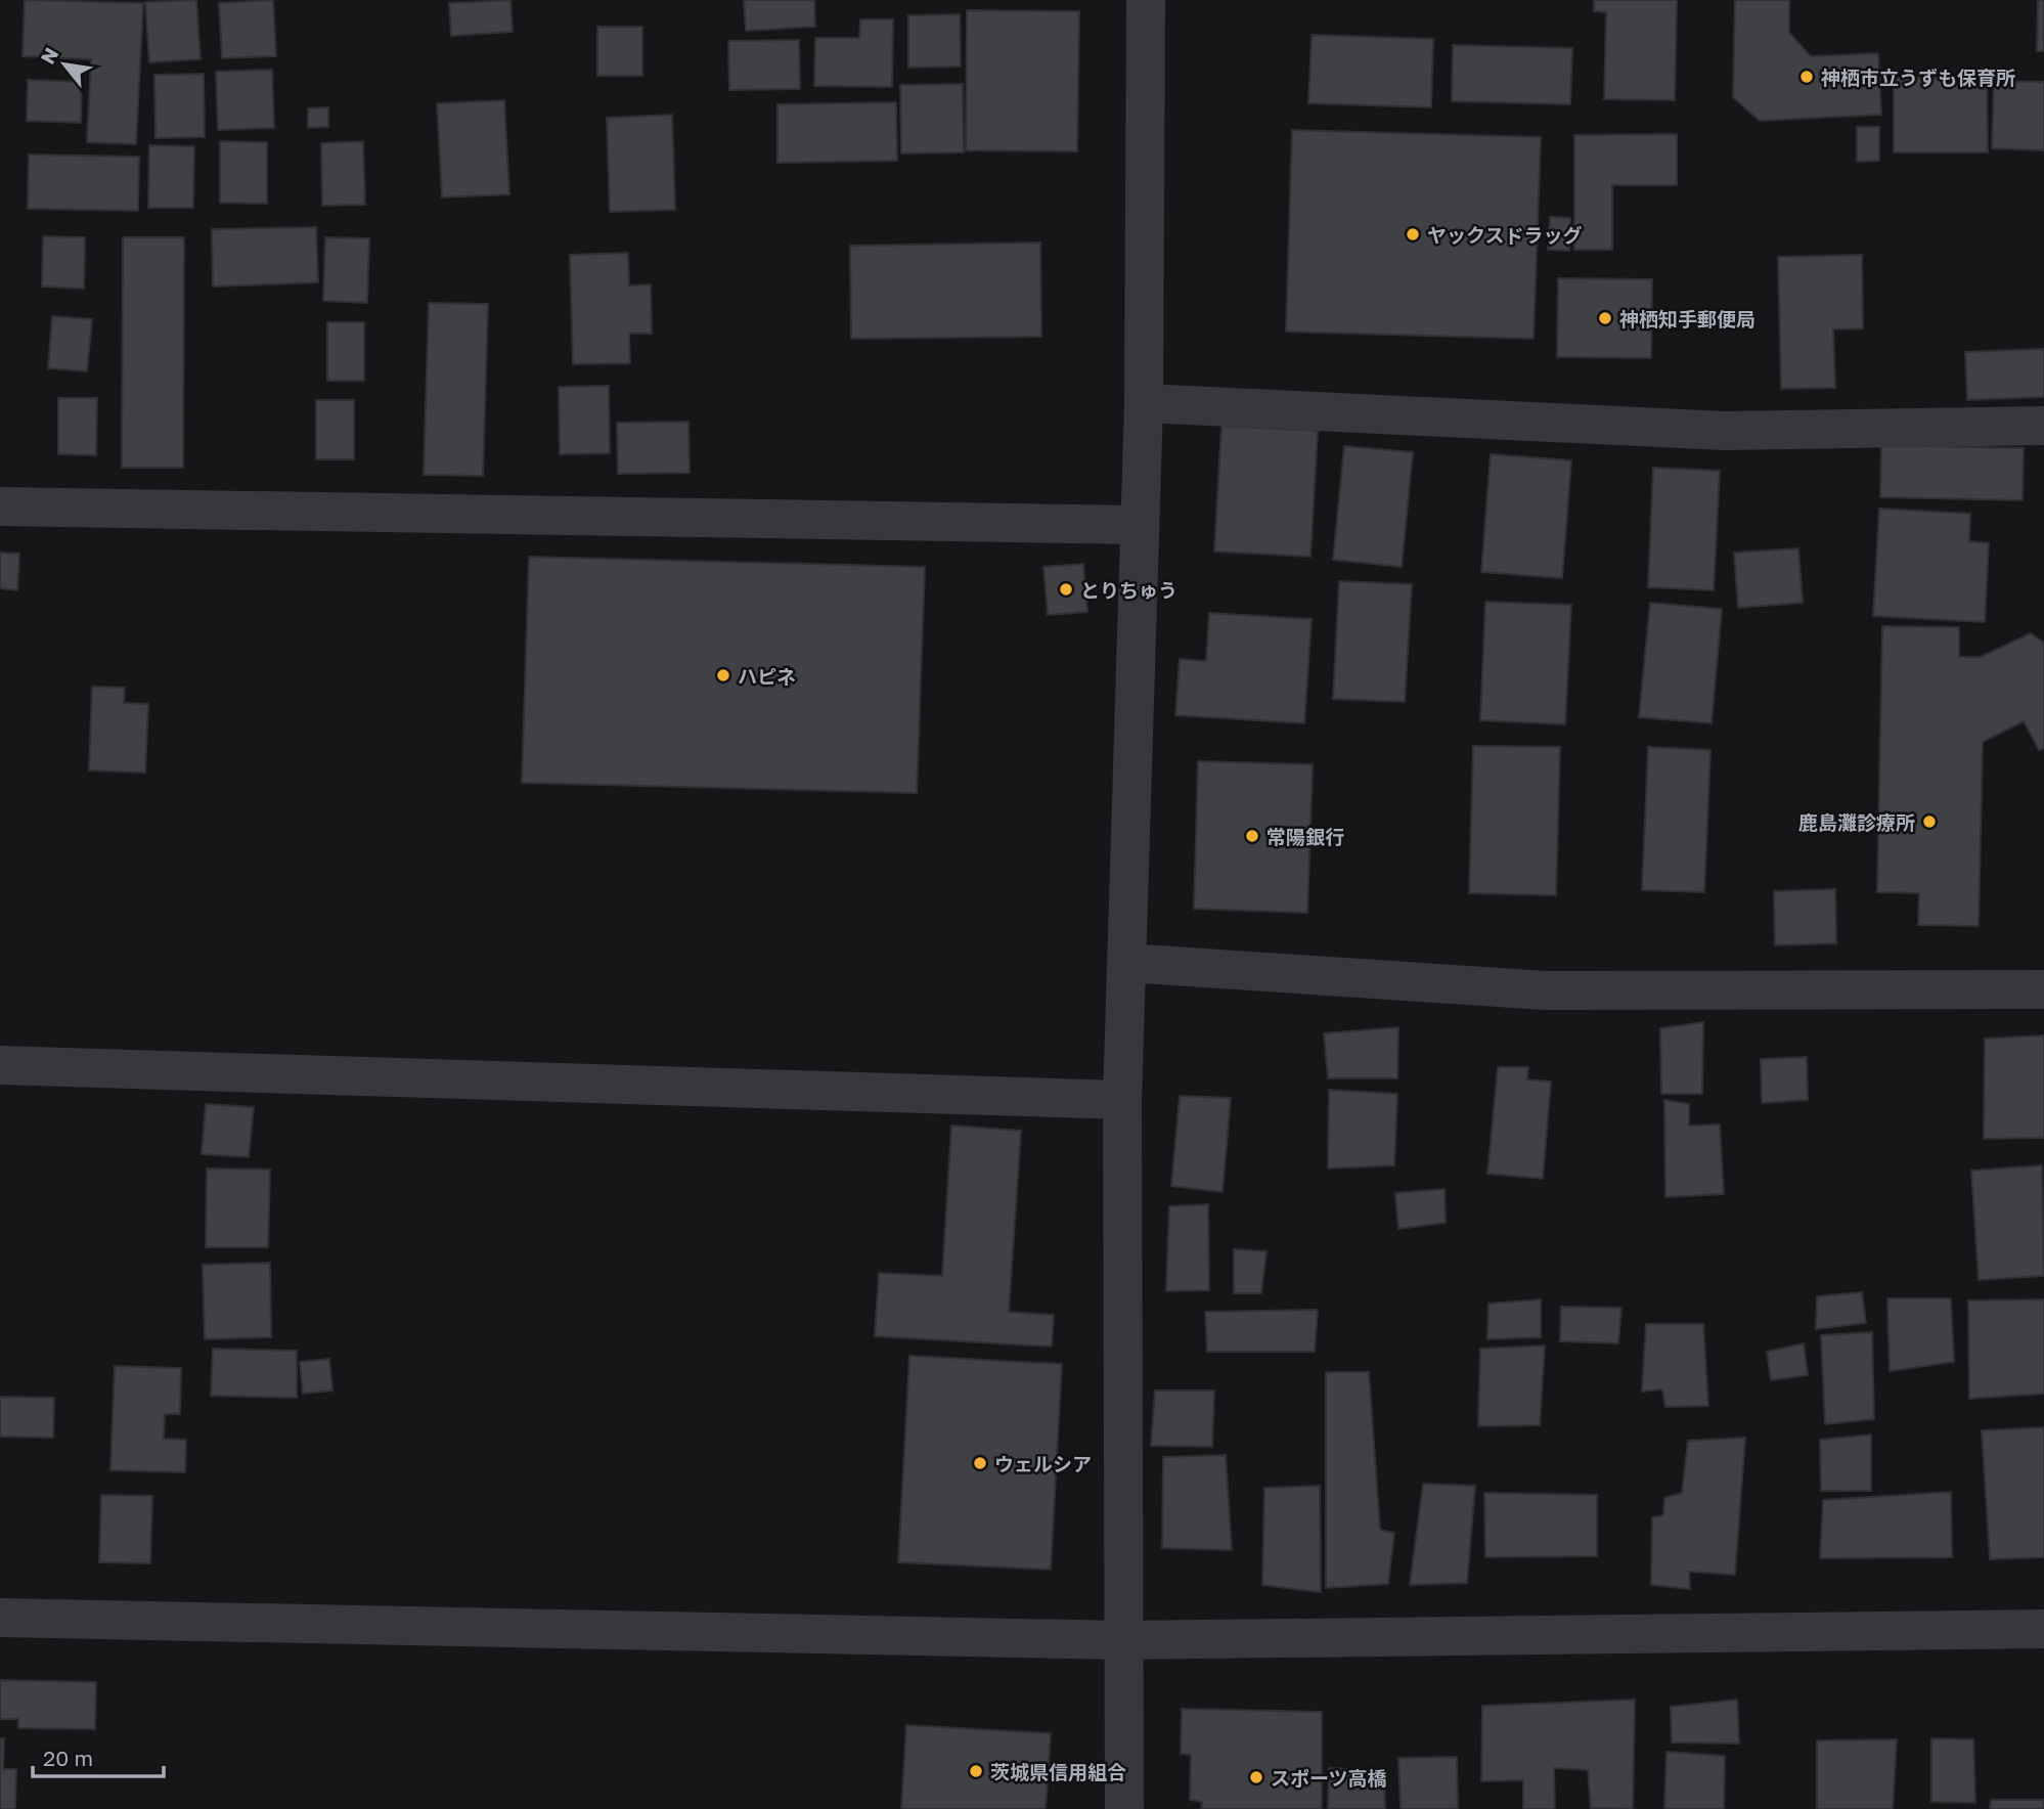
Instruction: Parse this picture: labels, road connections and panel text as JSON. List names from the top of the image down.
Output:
{
  "places": [
    "神栖市立うずも保育所",
    "ヤックスドラッグ",
    "神栖知手郵便局",
    "とりちゅう",
    "ハピネ",
    "鹿島灘診療所",
    "常陽銀行",
    "ウェルシア",
    "茨城県信用組合",
    "スポーツ高橋"
  ],
  "scale_bar": "20 m",
  "north": "top left"
}
